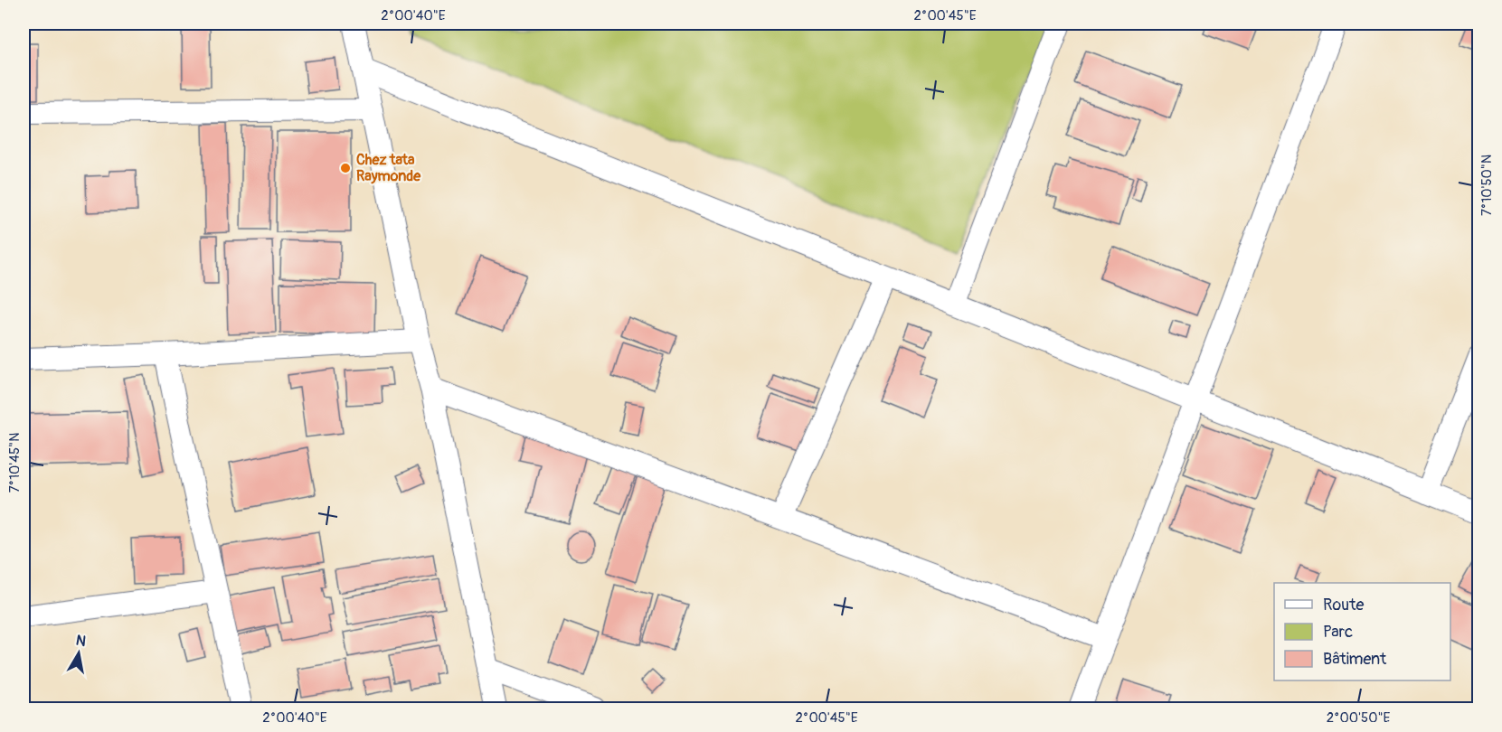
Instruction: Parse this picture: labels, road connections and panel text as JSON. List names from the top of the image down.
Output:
{
  "places": ["Chez tata Raymonde"],
  "legend": ["Route", "Parc", "Bâtiment"],
  "north": "top",
  "coordinates": [
    "2°00'40\"E",
    "2°00'45\"E",
    "7°10'50\"N",
    "7°10'45\"N",
    "2°00'50\"E"
  ]
}
